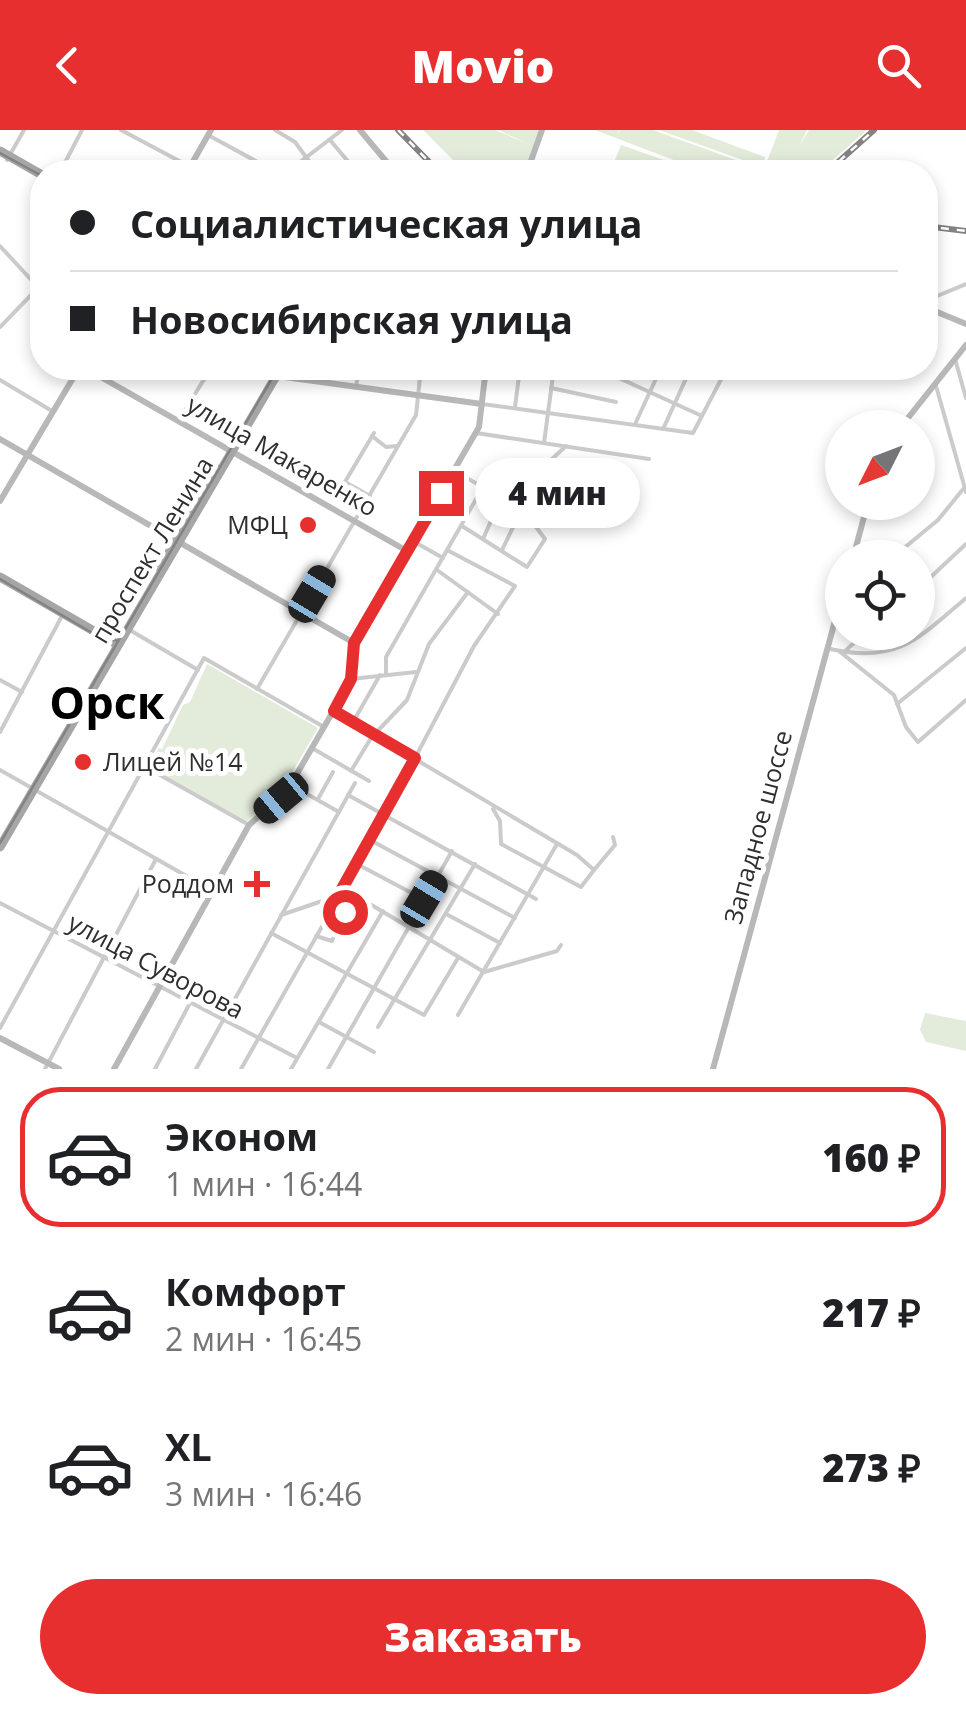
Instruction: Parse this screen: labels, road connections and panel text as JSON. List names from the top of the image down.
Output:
{
  "streets": {
    "main road": ["улица Макаренко", "проспект Ленина", "Западное шоссе"],
    "street": ["улица Суворова"]
  },
  "crossings": [
    ["улица Макаренко", "проспект Ленина"]
  ],
  "districts": ["Орск"],
  "places": {
    "other": ["МФЦ", "Лицей №14"],
    "health": ["Роддом"]
  },
  "north": "bottom left",
  "page": {
    "header": "Movio",
    "banner": ["Социалистическая улица", "Новосибирская улица"],
    "bubble": "4 мин",
    "list": [
      {
        "name": "Эконом",
        "note": "1 мин · 16:44",
        "value": "160 ₽"
      },
      {
        "name": "Комфорт",
        "note": "2 мин · 16:45",
        "value": "217 ₽"
      },
      {
        "name": "XL",
        "note": "3 мин · 16:46",
        "value": "273 ₽"
      }
    ],
    "buttons": "Заказать"
  }
}
